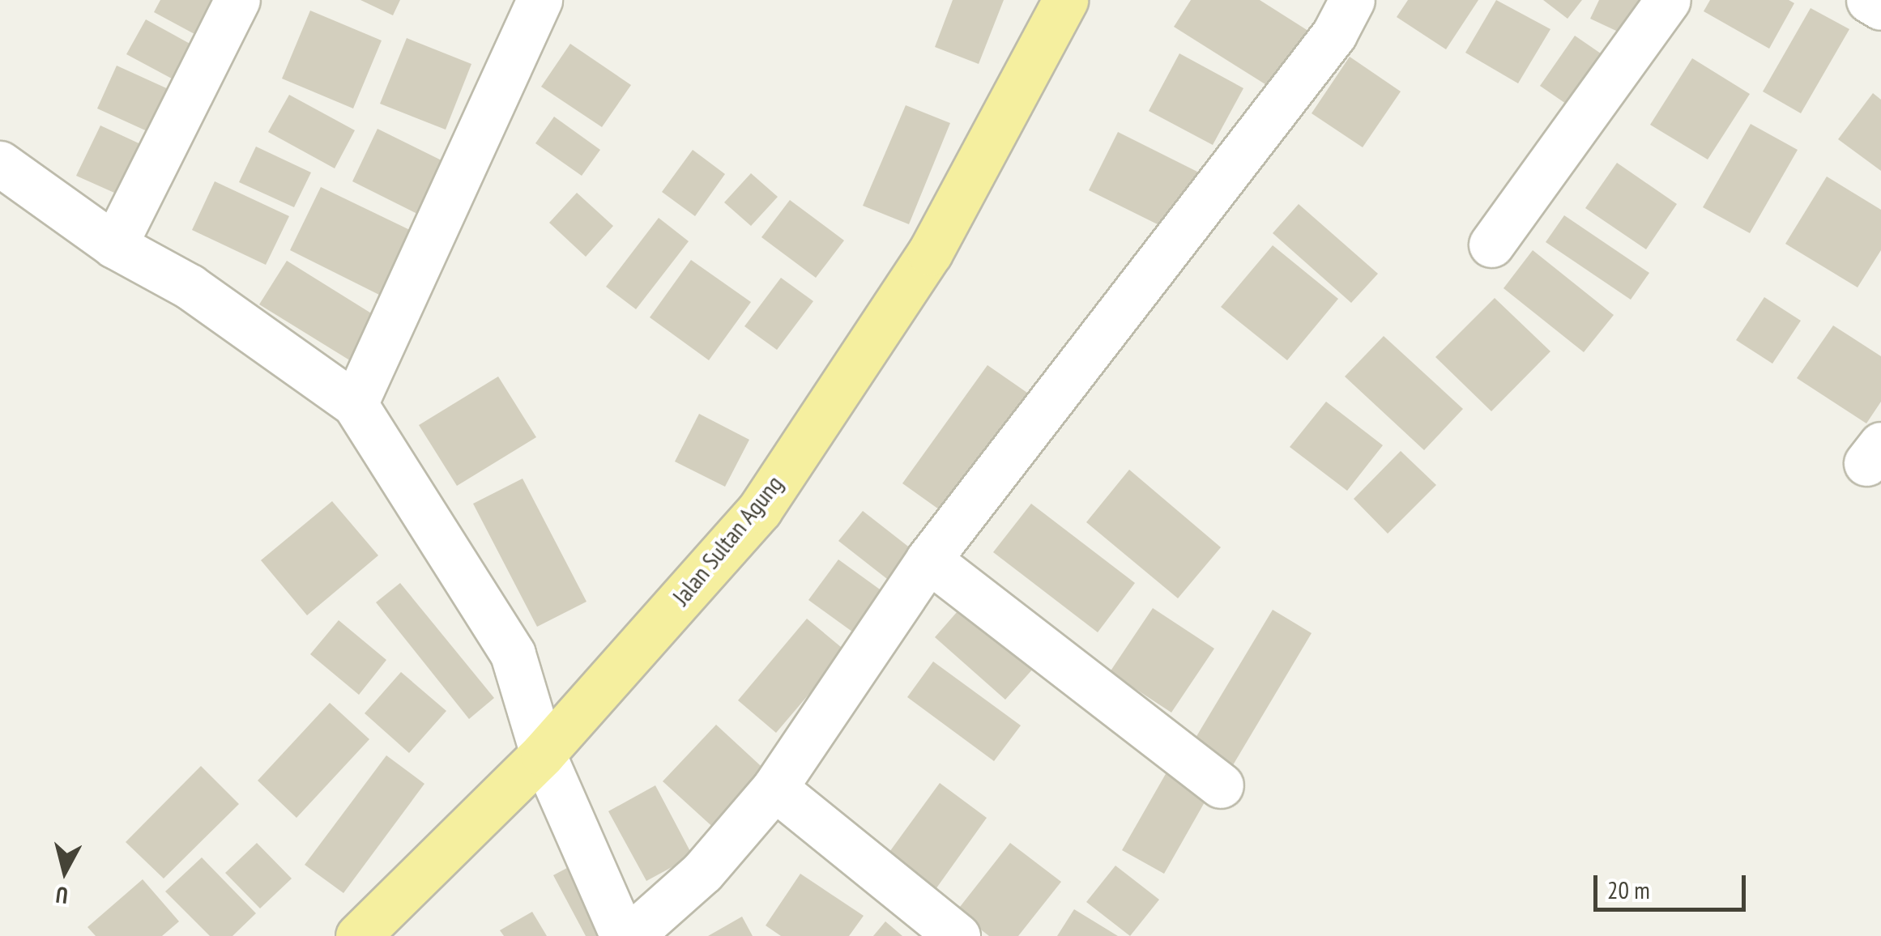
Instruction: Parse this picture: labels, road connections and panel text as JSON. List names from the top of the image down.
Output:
{
  "streets": {
    "main road": ["Jalan Sultan Agung"]
  },
  "scale_bar": "20 m",
  "north": "bottom"
}
